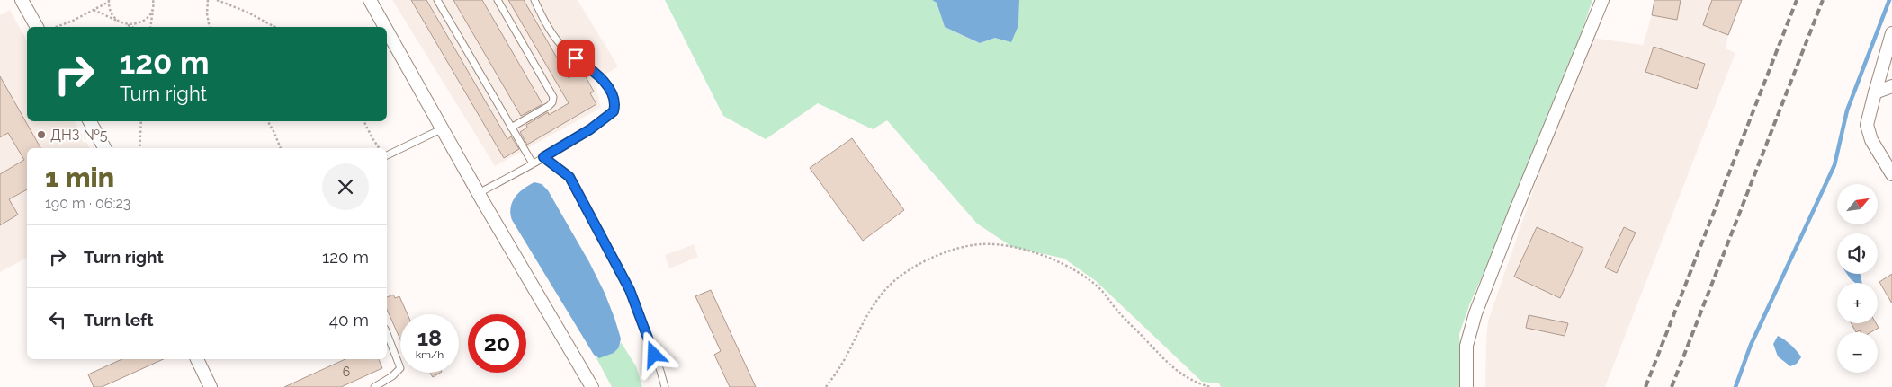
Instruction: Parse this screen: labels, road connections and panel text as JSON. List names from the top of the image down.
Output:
{
  "places": ["ДНЗ №5"],
  "house_numbers": ["6"],
  "north": "top right",
  "page": {
    "turn": ["120 m", "Turn right"],
    "heading": ["1 min", "190 m · 06:23"],
    "map_buttons": ["+", "−"],
    "list": [
      {
        "name": "Turn right",
        "value": "120 m"
      },
      {
        "name": "Turn left",
        "value": "40 m"
      }
    ],
    "speed": "18 km/h",
    "limit": "20"
  }
}
